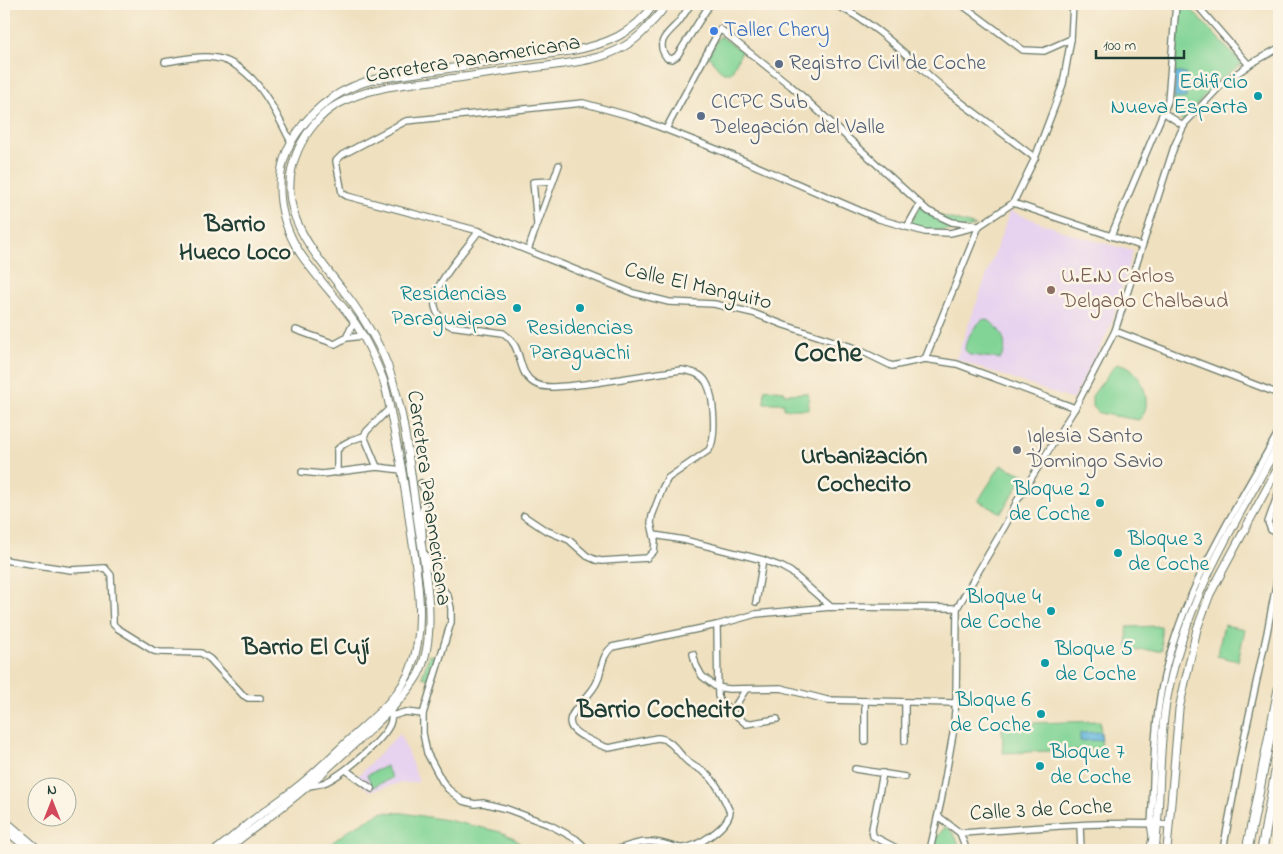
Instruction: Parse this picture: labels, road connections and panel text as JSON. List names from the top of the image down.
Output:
{
  "streets": {
    "main road": ["Carretera Panamericana"],
    "street": ["Calle El Manguito", "Calle 3 de Coche"]
  },
  "districts": [
    "Barrio Hueco Loco",
    "Coche",
    "Urbanización Cochecito",
    "Barrio El Cují",
    "Barrio Cochecito"
  ],
  "places": [
    "Taller Chery",
    "Registro Civil de Coche",
    "Edificio Nueva Esparta",
    "CICPC Sub Delegación del Valle",
    "U.E.N Carlos Delgado Chalbaud",
    "Residencias Paraguaipoa",
    "Residencias Paraguachi",
    "Iglesia Santo Domingo Savio",
    "Bloque 2 de Coche",
    "Bloque 3 de Coche",
    "Bloque 4 de Coche",
    "Bloque 5 de Coche",
    "Bloque 6 de Coche",
    "Bloque 7 de Coche"
  ],
  "scale_bar": "100 m",
  "north": "top"
}
